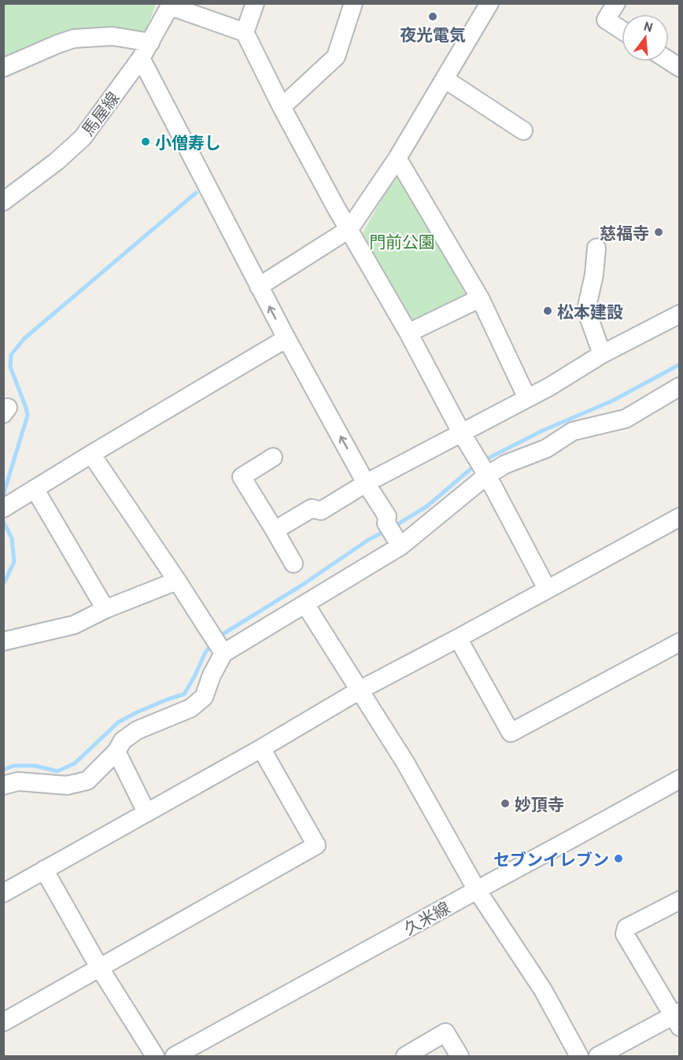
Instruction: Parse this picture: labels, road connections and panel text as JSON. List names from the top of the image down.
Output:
{
  "streets": {
    "street": ["馬屋線", "久米線"]
  },
  "parks": ["門前公園"],
  "places": [
    "夜光電気",
    "小僧寿し",
    "慈福寺",
    "松本建設",
    "妙頂寺",
    "セブンイレブン"
  ],
  "north": "top"
}
